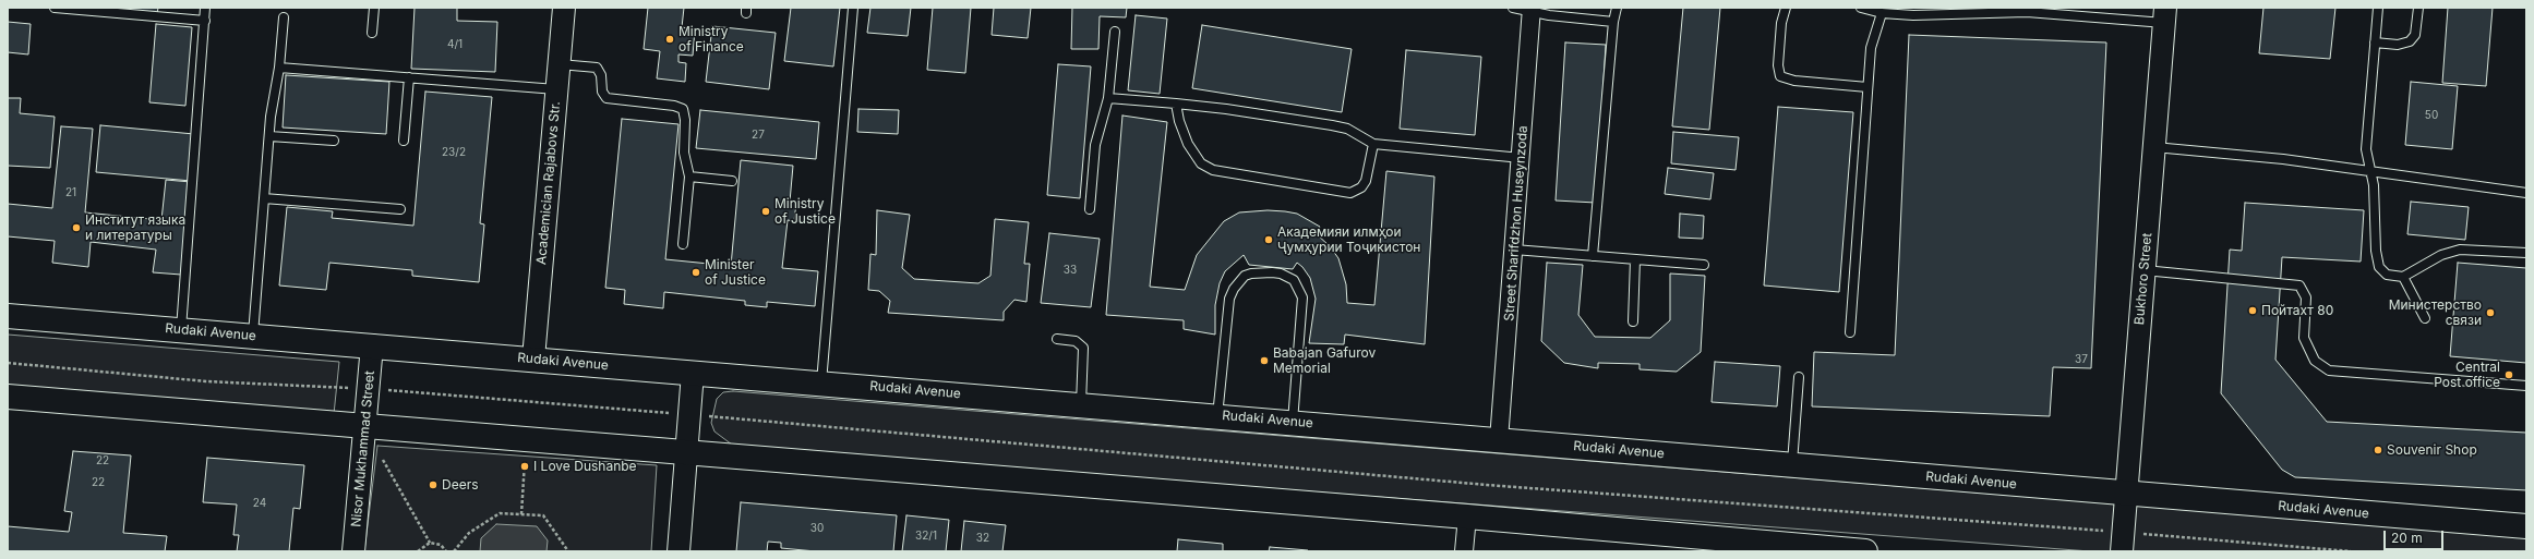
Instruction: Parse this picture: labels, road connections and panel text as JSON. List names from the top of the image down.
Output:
{
  "streets": {
    "highway": ["Rudaki Avenue"],
    "street": [
      "Academician Rajabovs Str.",
      "Street Sharifdzhon Huseynzoda",
      "Bukhoro Street",
      "Nisor Mukhammad Street"
    ]
  },
  "crossings": [
    ["Academician Rajabovs Str.", "Rudaki Avenue"],
    ["Street Sharifdzhon Huseynzoda", "Rudaki Avenue"],
    ["Bukhoro Street", "Rudaki Avenue"],
    ["Rudaki Avenue", "Nisor Mukhammad Street"]
  ],
  "places": [
    "Ministry of Finance",
    "Ministry of Justice",
    "Институт языка и литературы",
    "Академияи илмҳои Ҷумҳурии Тоҷикистон",
    "Minister of Justice",
    "Пойтахт 80",
    "Министерство связи",
    "Babajan Gafurov Memorial",
    "Central Post office",
    "Souvenir Shop",
    "I Love Dushanbe",
    "Deers"
  ],
  "house_numbers": [
    "4/1",
    "50",
    "27",
    "23/2",
    "21",
    "33",
    "37",
    "22",
    "22",
    "24",
    "30",
    "32/1",
    "32"
  ],
  "scale_bar": "20 m"
}
